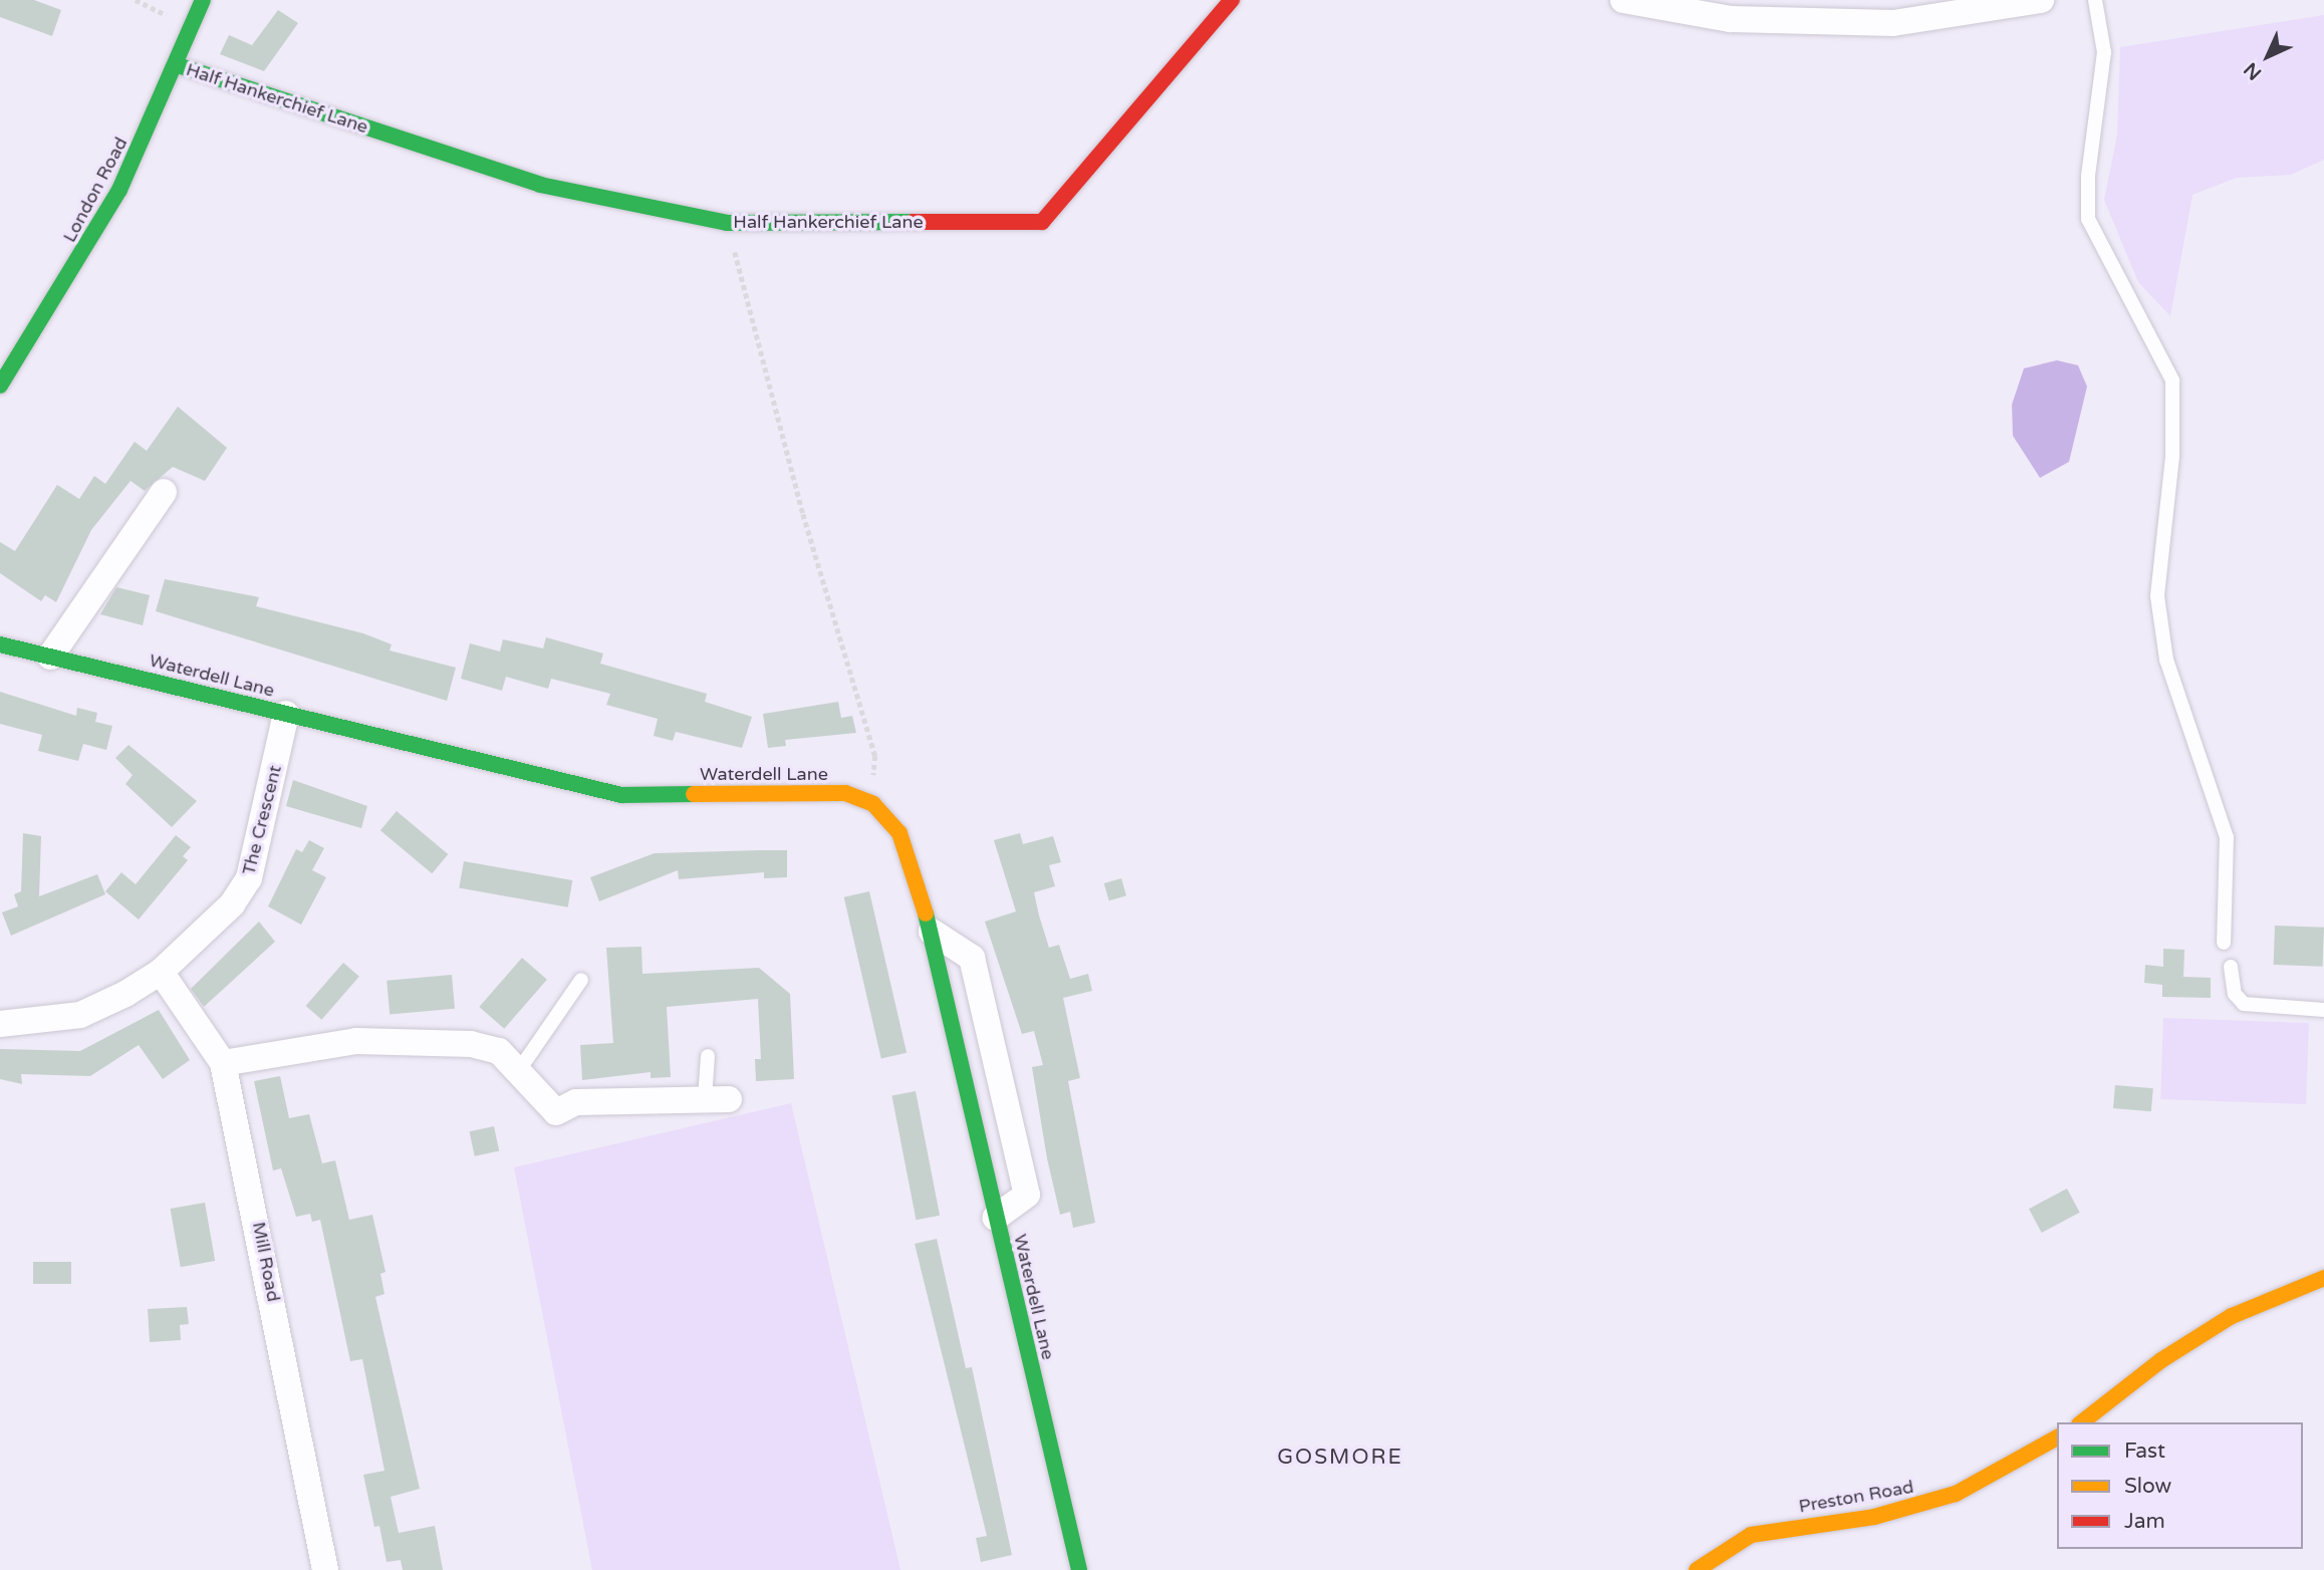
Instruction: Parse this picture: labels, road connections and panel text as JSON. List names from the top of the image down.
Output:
{
  "streets": {
    "street": [
      "Half Hankerchief Lane",
      "London Road",
      "Waterdell Lane",
      "The Crescent",
      "Mill Road",
      "Preston Road"
    ]
  },
  "crossings": [
    ["Half Hankerchief Lane", "London Road"],
    ["Waterdell Lane", "The Crescent"],
    ["The Crescent", "Mill Road"]
  ],
  "districts": ["GOSMORE"],
  "legend": ["Fast", "Slow", "Jam"],
  "north": "bottom left"
}
